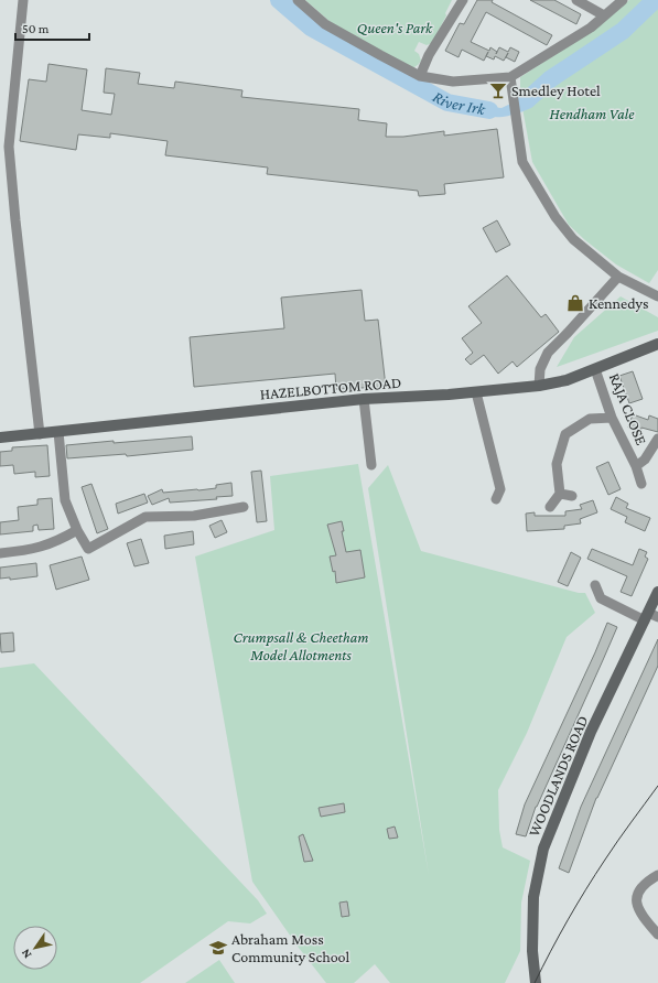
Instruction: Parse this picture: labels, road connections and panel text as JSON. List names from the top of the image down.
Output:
{
  "streets": {
    "street": ["HAZELBOTTOM ROAD", "RAJA CLOSE", "WOODLANDS ROAD"]
  },
  "crossings": [
    ["HAZELBOTTOM ROAD", "RAJA CLOSE"]
  ],
  "water": ["River Irk"],
  "parks": ["Queen's Park", "Hendham Vale", "Crumpsall & Cheetham Model Allotments"],
  "places": {
    "bar": ["Smedley Hotel"],
    "shop": ["Kennedys"],
    "school or university": ["Abraham Moss Community School"]
  },
  "scale_bar": "50 m",
  "north": "bottom left"
}
